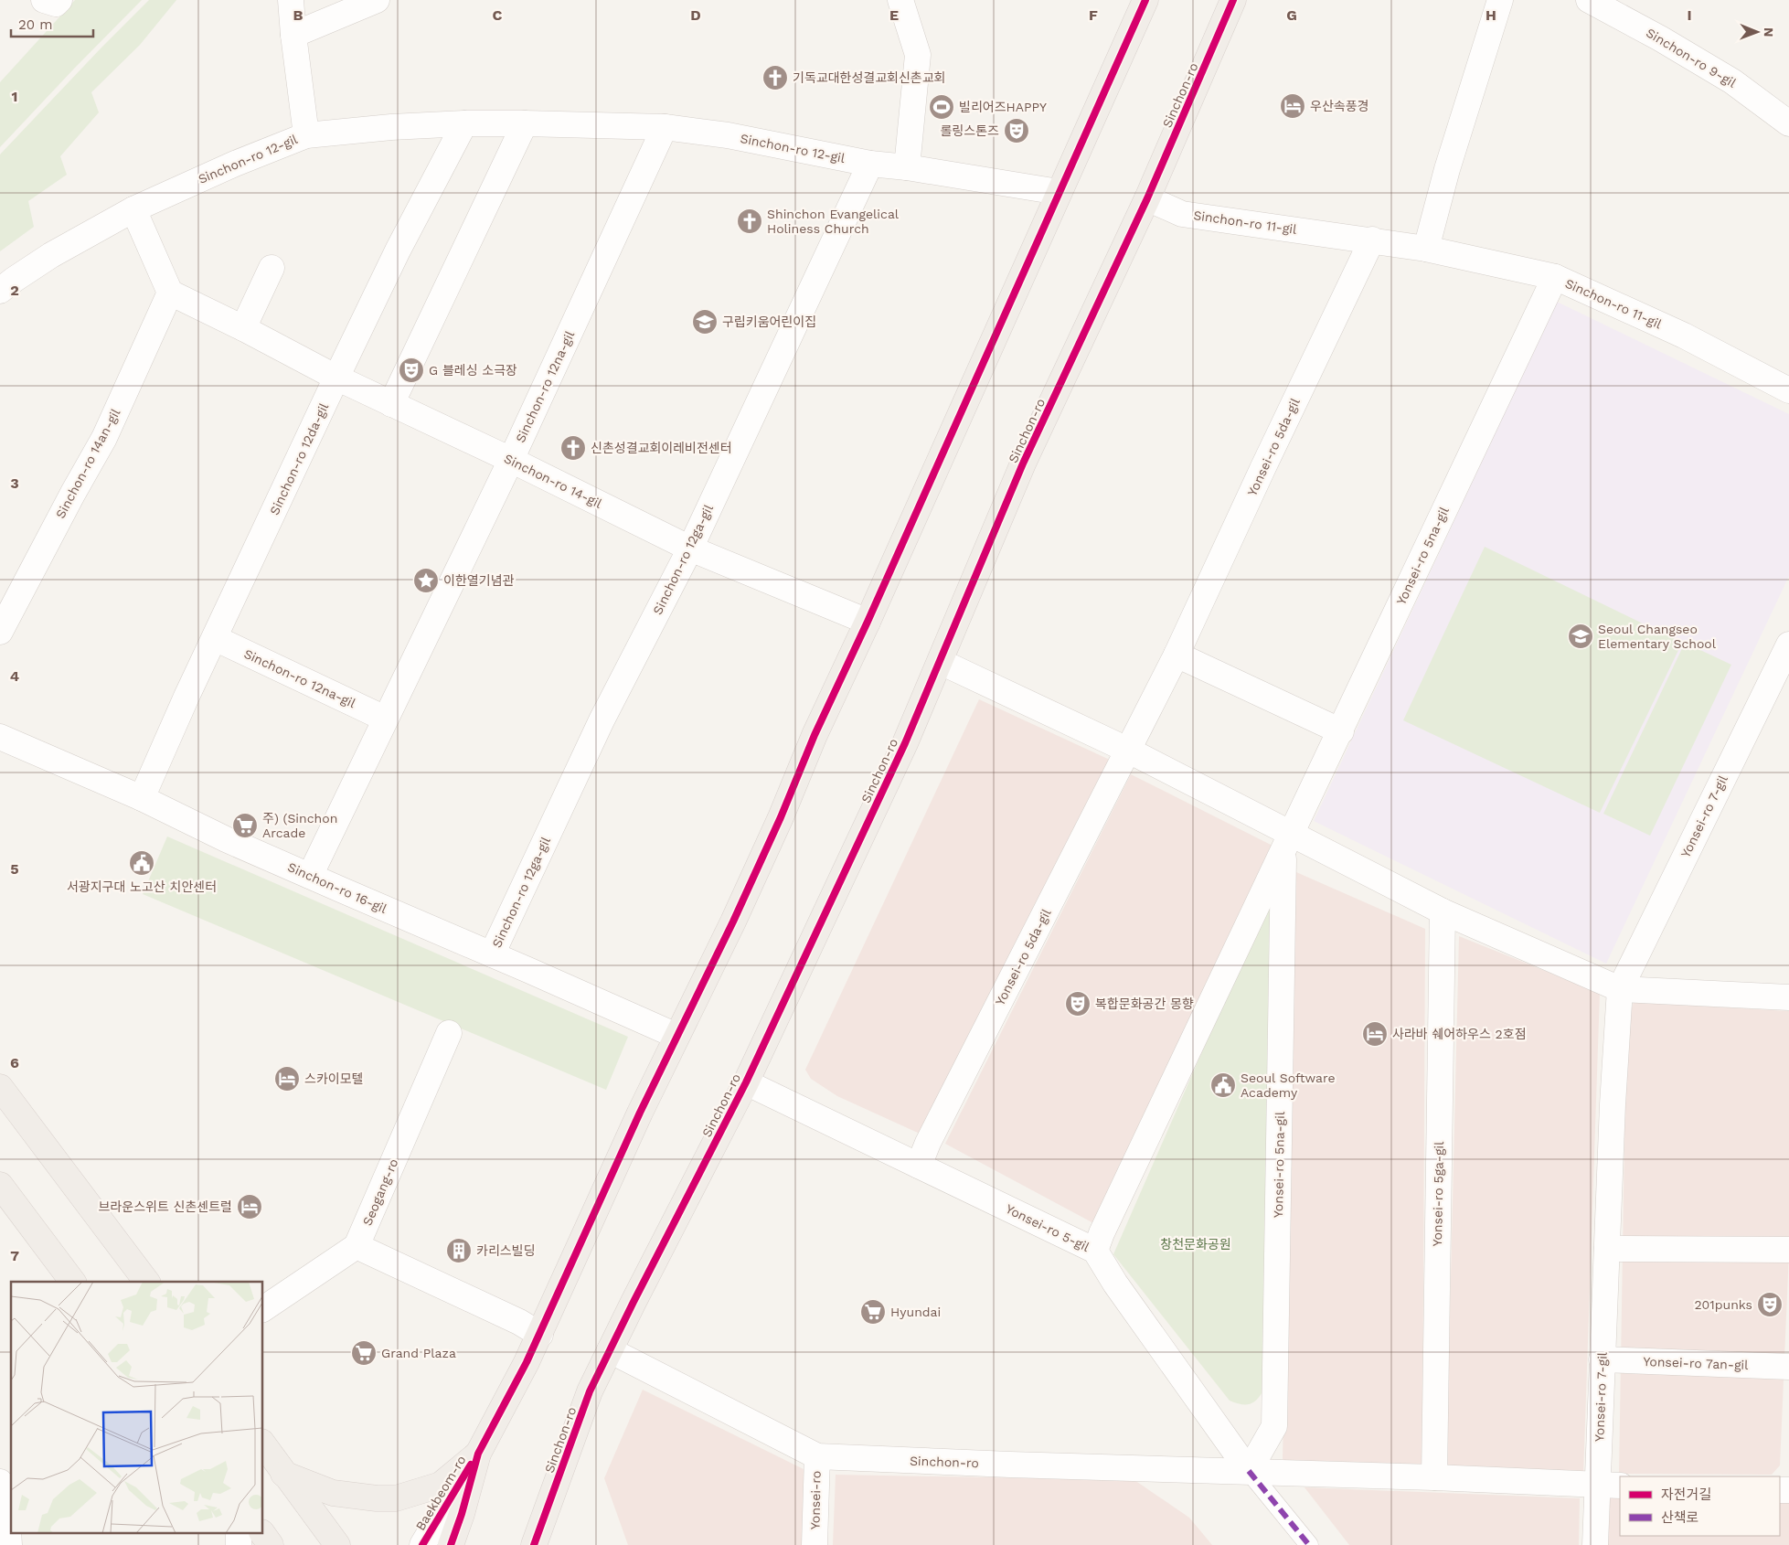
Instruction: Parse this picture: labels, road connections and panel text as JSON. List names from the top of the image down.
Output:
{
  "streets": {
    "main road": ["Sinchon-ro"],
    "street": [
      "Sinchon-ro 9-gil",
      "Sinchon-ro 12-gil",
      "Sinchon-ro 11-gil",
      "Sinchon-ro 12na-gil",
      "Yonsei-ro 5da-gil",
      "Sinchon-ro 12da-gil",
      "Sinchon-ro 14an-gil",
      "Sinchon-ro 14-gil",
      "Yonsei-ro 5na-gil",
      "Sinchon-ro 12ga-gil",
      "Yonsei-ro 7-gil",
      "Sinchon-ro 16-gil",
      "Seogang-ro",
      "Yonsei-ro 5ga-gil",
      "Yonsei-ro 5-gil",
      "Yonsei-ro 7an-gil",
      "Baekbeom-ro",
      "Yonsei-ro"
    ]
  },
  "crossings": [
    ["Sinchon-ro", "Sinchon-ro 11-gil"],
    ["Sinchon-ro", "Yonsei-ro 5na-gil"],
    ["Sinchon-ro", "Yonsei-ro 5-gil"],
    ["Sinchon-ro", "Yonsei-ro"],
    ["Sinchon-ro 12-gil", "Sinchon-ro 12na-gil"],
    ["Sinchon-ro 12-gil", "Sinchon-ro 12da-gil"],
    ["Sinchon-ro 12-gil", "Sinchon-ro 12ga-gil"],
    ["Sinchon-ro 11-gil", "Yonsei-ro 5da-gil"],
    ["Sinchon-ro 11-gil", "Yonsei-ro 5na-gil"],
    ["Sinchon-ro 12na-gil", "Sinchon-ro 12da-gil"],
    ["Sinchon-ro 12na-gil", "Sinchon-ro 14-gil"],
    ["Sinchon-ro 12na-gil", "Sinchon-ro 16-gil"],
    ["Yonsei-ro 5da-gil", "Yonsei-ro 5-gil"],
    ["Sinchon-ro 12da-gil", "Sinchon-ro 14-gil"],
    ["Sinchon-ro 12da-gil", "Sinchon-ro 16-gil"],
    ["Sinchon-ro 14an-gil", "Sinchon-ro 14-gil"],
    ["Sinchon-ro 14-gil", "Sinchon-ro 12ga-gil"],
    ["Yonsei-ro 5na-gil", "Yonsei-ro 5-gil"],
    ["Sinchon-ro 12ga-gil", "Sinchon-ro 16-gil"],
    ["Yonsei-ro 7-gil", "Yonsei-ro 7an-gil"]
  ],
  "parks": ["창천문화공원"],
  "places": {
    "church": ["기독교대한성결교회신촌교회", "Shinchon Evangelical Holiness Church", "신촌성결교회이레비전센터"],
    "hotel": [
      "우산속풍경",
      "사라바 쉐어하우스 2호점",
      "스카이모텔",
      "브라운스위트 신촌센트럴"
    ],
    "sports": ["빌리어즈HAPPY"],
    "theatre": [
      "롤링스톤즈",
      "G 블레싱 소극장",
      "복합문화공간 몽향",
      "201punks"
    ],
    "school or university": ["구립키움어린이집", "Seoul Changseo Elementary School"],
    "place": ["이한열기념관"],
    "supermarket": ["주) (Sinchon Arcade", "Hyundai", "Grand Plaza"],
    "public building": ["서광지구대 노고산 치안센터", "Seoul Software Academy"],
    "building": ["카리스빌딩"]
  },
  "legend": ["자전거길", "산책로"],
  "scale_bar": "20 m",
  "north": "right",
  "grid": {
    "columns": [
      "B",
      "C",
      "D",
      "E",
      "F",
      "G",
      "H",
      "I"
    ],
    "rows": [
      "1",
      "2",
      "3",
      "4",
      "5",
      "6",
      "7"
    ]
  }
}
